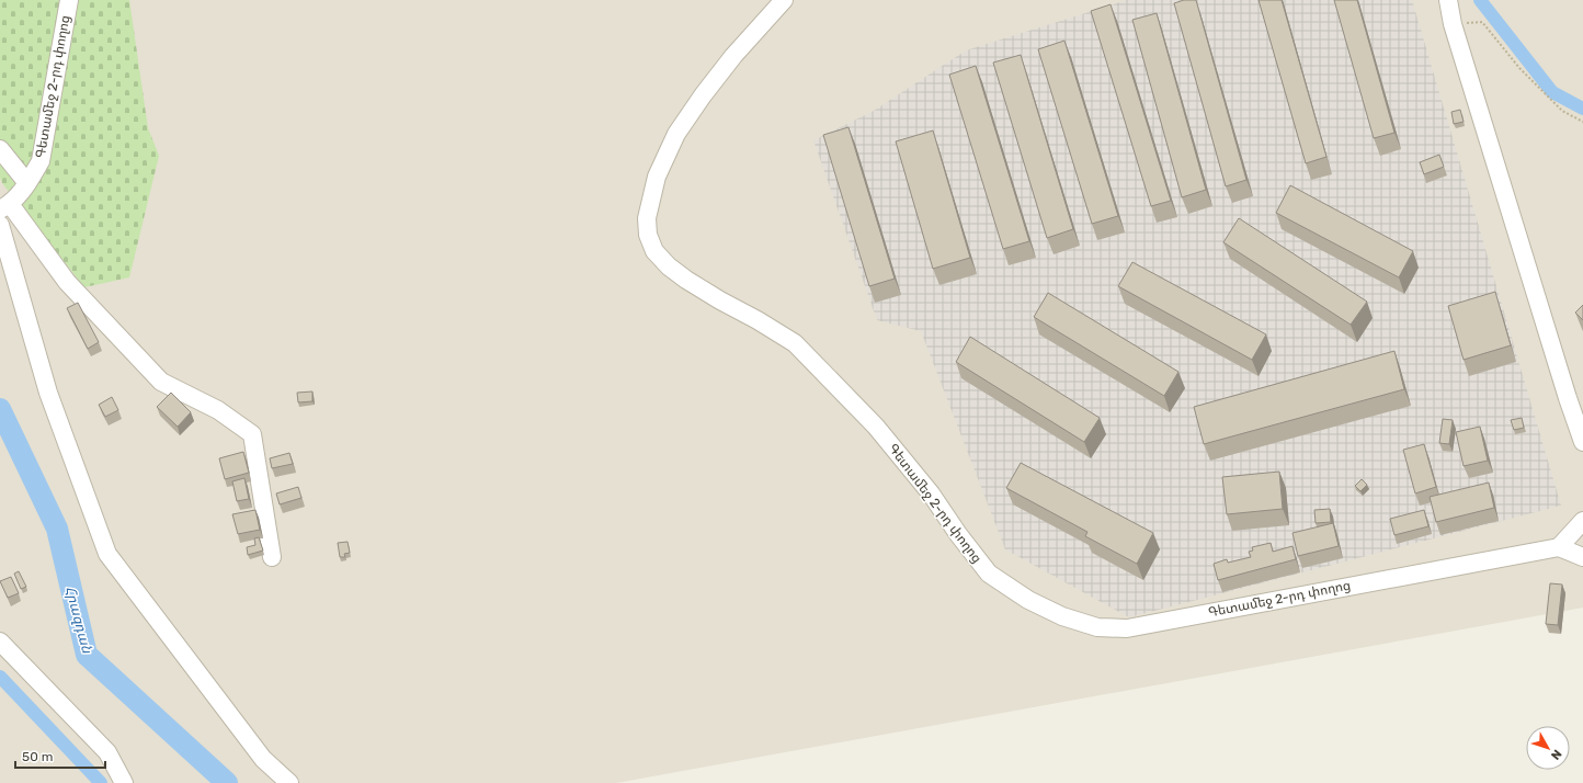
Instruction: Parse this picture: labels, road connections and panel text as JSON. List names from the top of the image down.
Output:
{
  "streets": {
    "street": ["Գետամեջ 2-րդ փողոց"]
  },
  "water": ["Հրազդան"],
  "scale_bar": "50 m",
  "north": "bottom right"
}
